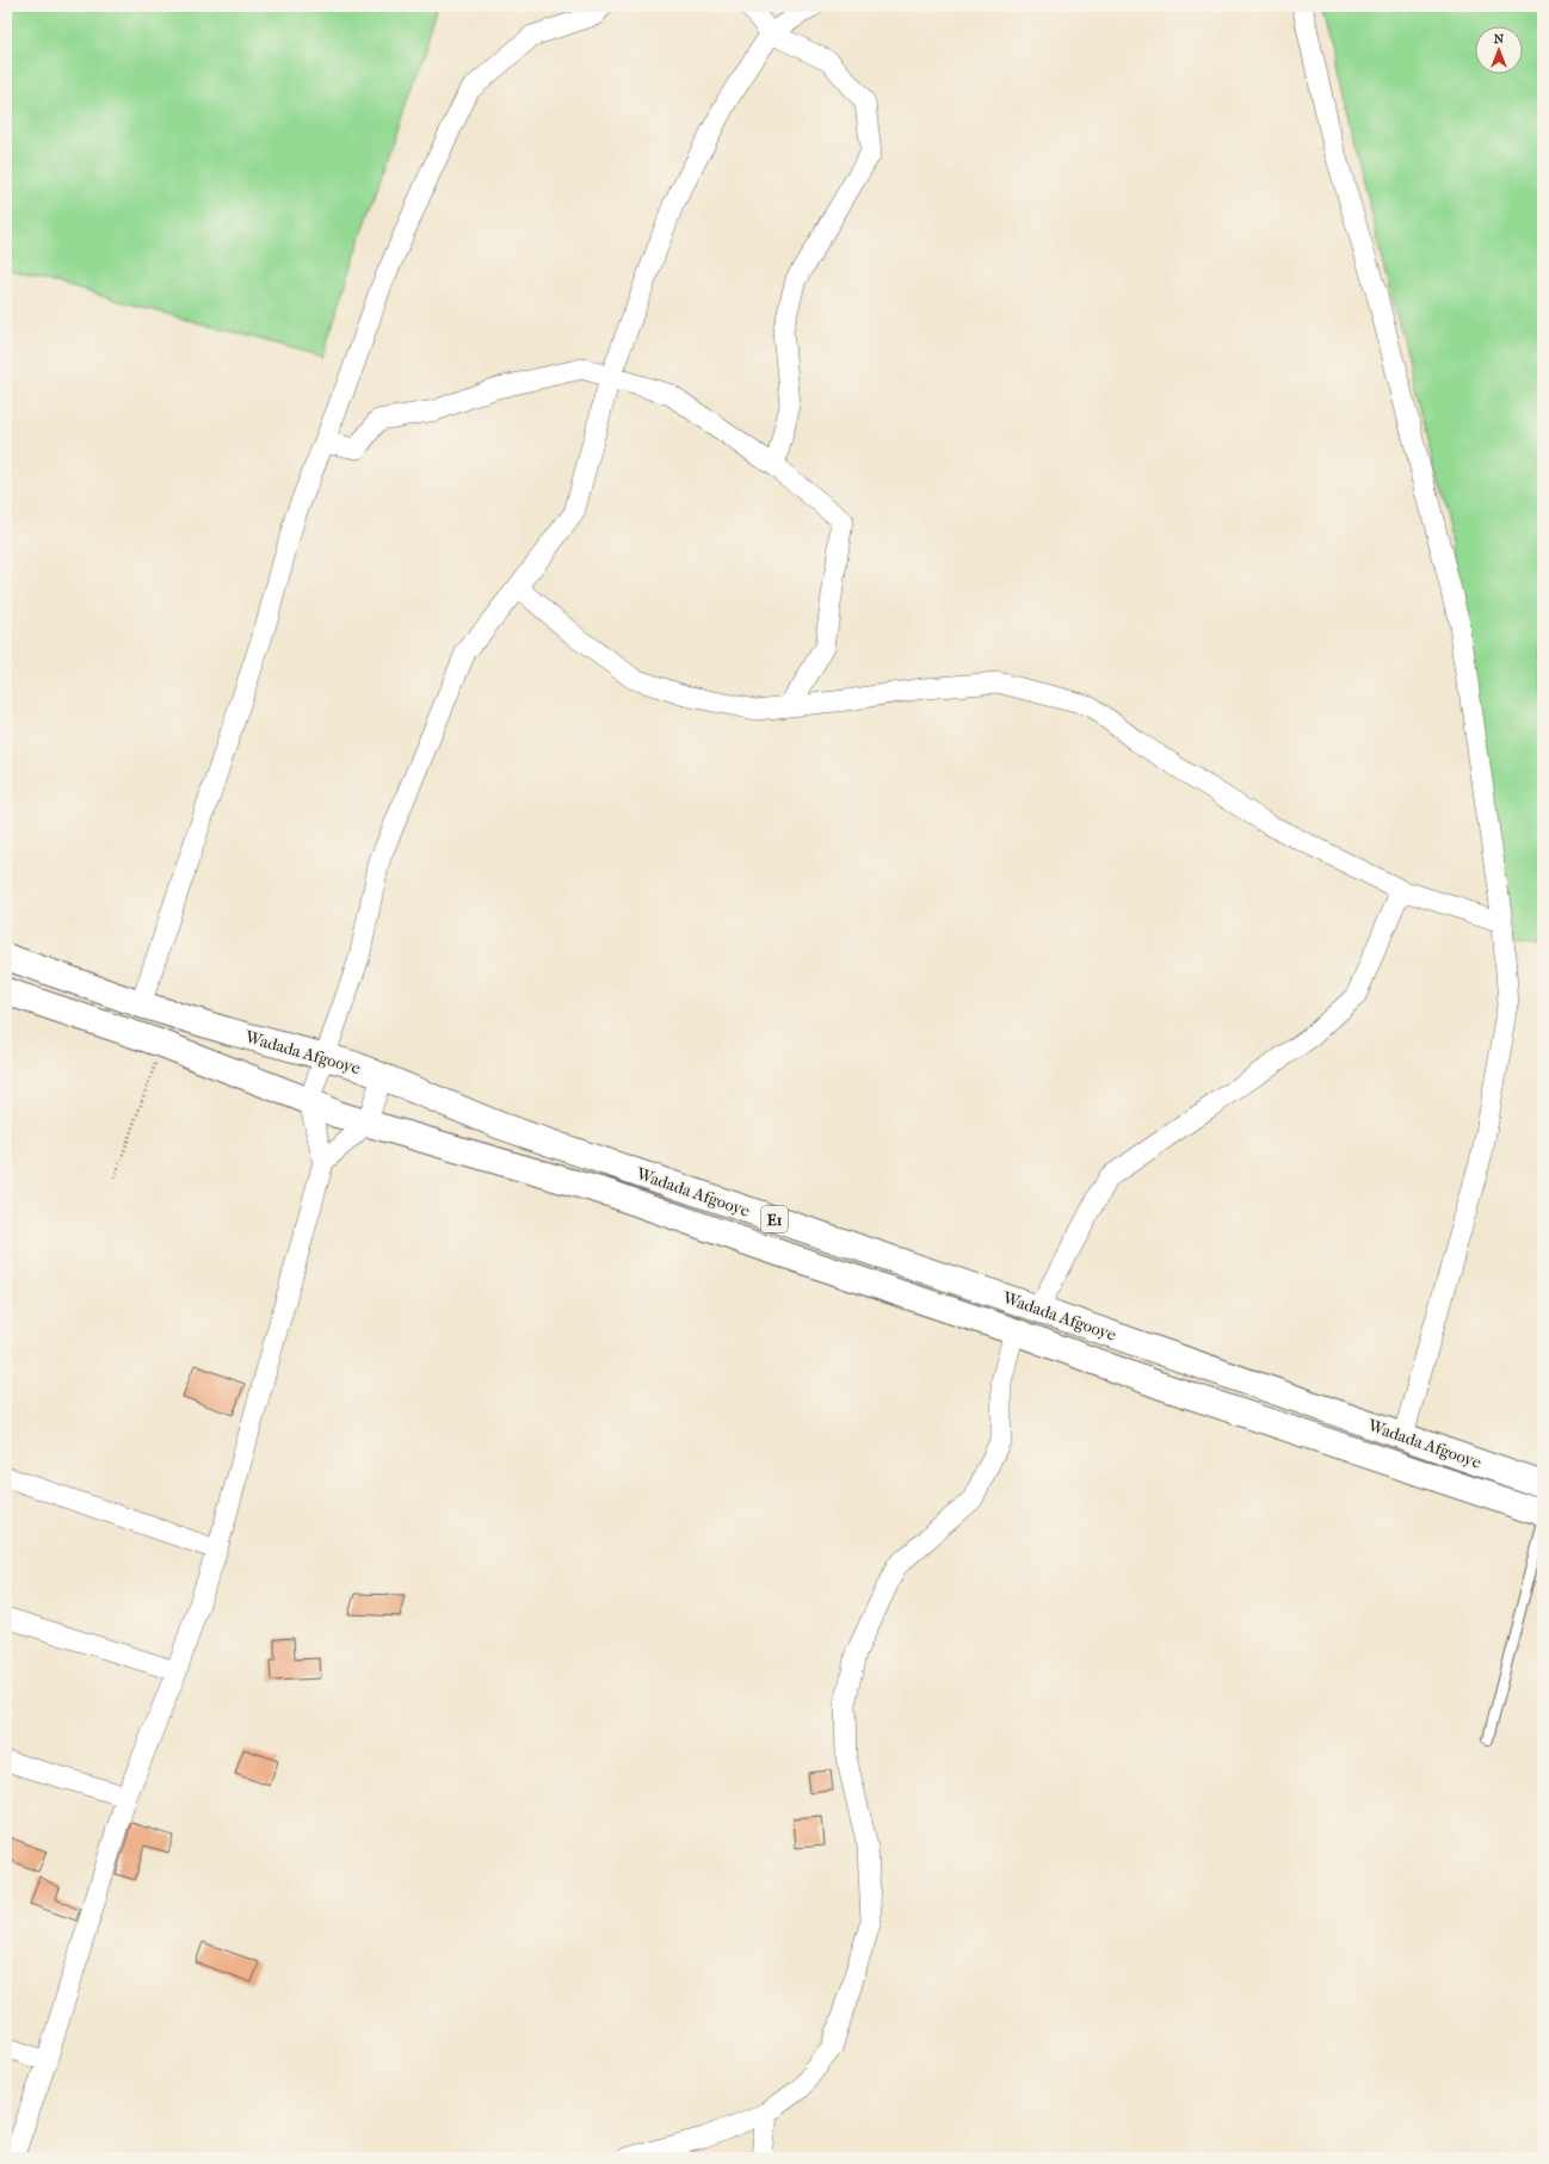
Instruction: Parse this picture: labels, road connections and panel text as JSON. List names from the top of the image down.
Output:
{
  "streets": {
    "highway": ["Wadada Afgooye", "E1"]
  },
  "north": "top"
}
